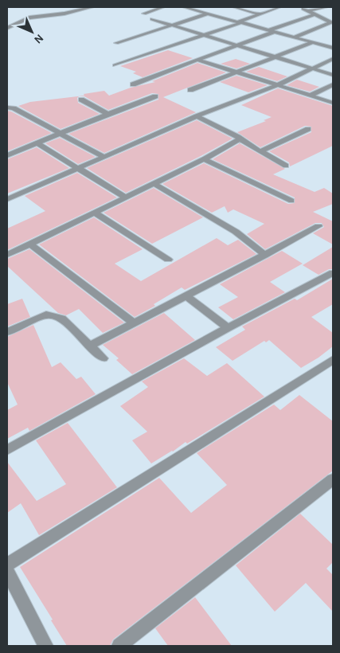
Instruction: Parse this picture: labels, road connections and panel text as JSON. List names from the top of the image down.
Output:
{
  "north": "bottom right"
}
